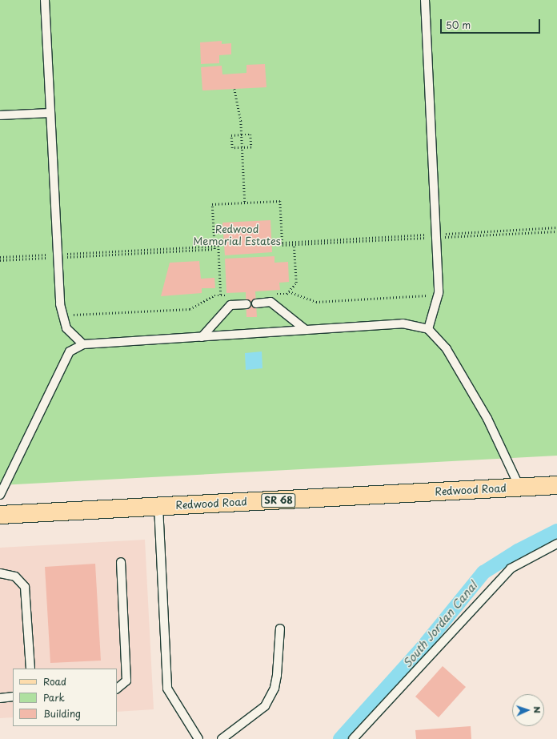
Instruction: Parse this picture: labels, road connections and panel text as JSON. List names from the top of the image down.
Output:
{
  "streets": {
    "main road": ["Redwood Road", "SR 68"]
  },
  "water": ["South Jordan Canal"],
  "parks": ["Redwood Memorial Estates"],
  "legend": ["Road", "Park", "Building"],
  "scale_bar": "50 m",
  "north": "right"
}
